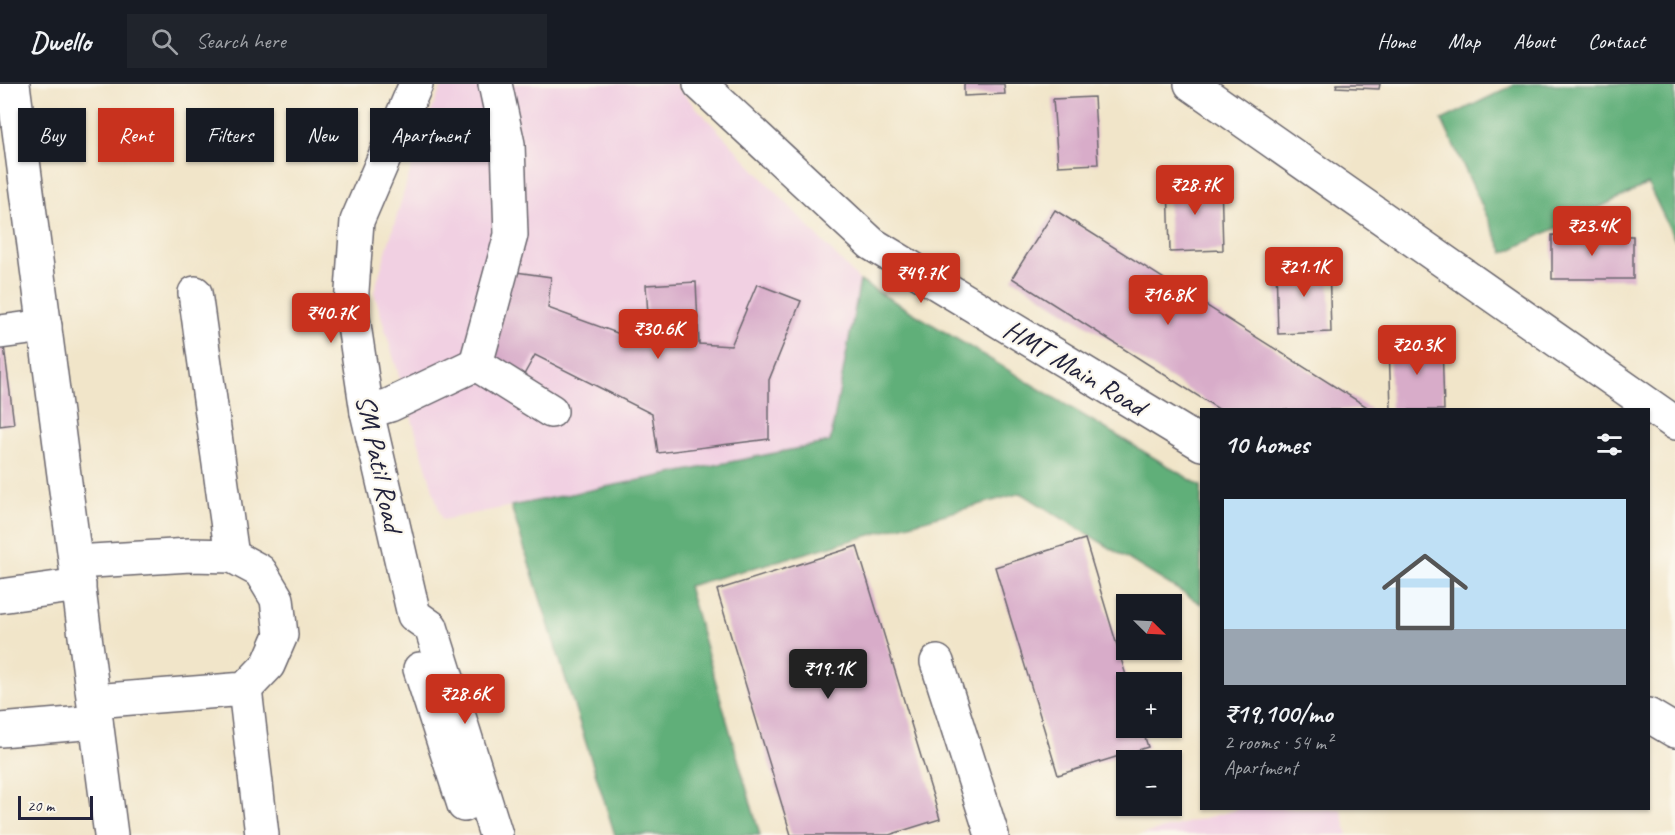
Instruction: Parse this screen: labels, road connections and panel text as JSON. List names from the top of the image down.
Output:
{
  "streets": {
    "street": ["HMT Main Road", "SM Patil Road"]
  },
  "scale_bar": "20 m",
  "north": "bottom right",
  "page": {
    "header": "Dwello",
    "search": "Search here",
    "nav": [
      "Home",
      "Map",
      "About",
      "Contact"
    ],
    "chip": [
      "Buy",
      "Rent",
      "Filters",
      "New",
      "Apartment"
    ],
    "price": [
      "₹28.7K",
      "₹23.4K",
      "₹21.1K",
      "₹49.7K",
      "₹16.8K",
      "₹40.7K",
      "₹30.6K",
      "₹20.3K",
      "₹19.1K",
      "₹28.6K"
    ],
    "heading": "10 homes",
    "list": [
      {
        "name": "₹19,100/mo",
        "note": "2 rooms · 54 m² · Apartment"
      }
    ],
    "map_buttons": ["+", "−"],
    "scale": "20 m"
  }
}
